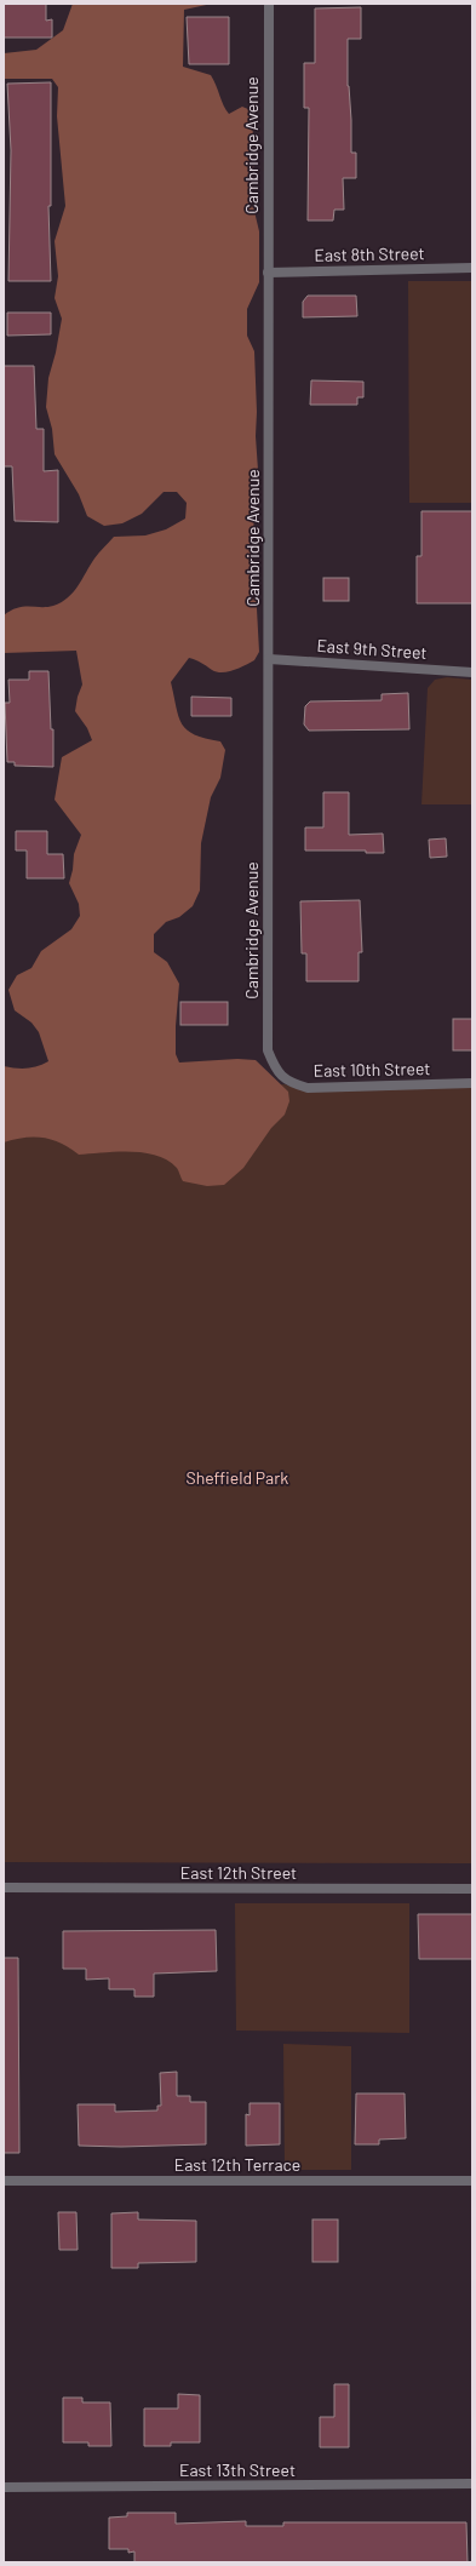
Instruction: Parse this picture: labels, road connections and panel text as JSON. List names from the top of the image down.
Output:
{
  "streets": {
    "street": [
      "Cambridge Avenue",
      "East 8th Street",
      "East 9th Street",
      "East 10th Street",
      "East 12th Street",
      "East 12th Terrace",
      "East 13th Street"
    ]
  },
  "crossings": [
    ["Cambridge Avenue", "East 8th Street"],
    ["Cambridge Avenue", "East 9th Street"],
    ["Cambridge Avenue", "East 10th Street"]
  ],
  "parks": ["Sheffield Park"]
}
